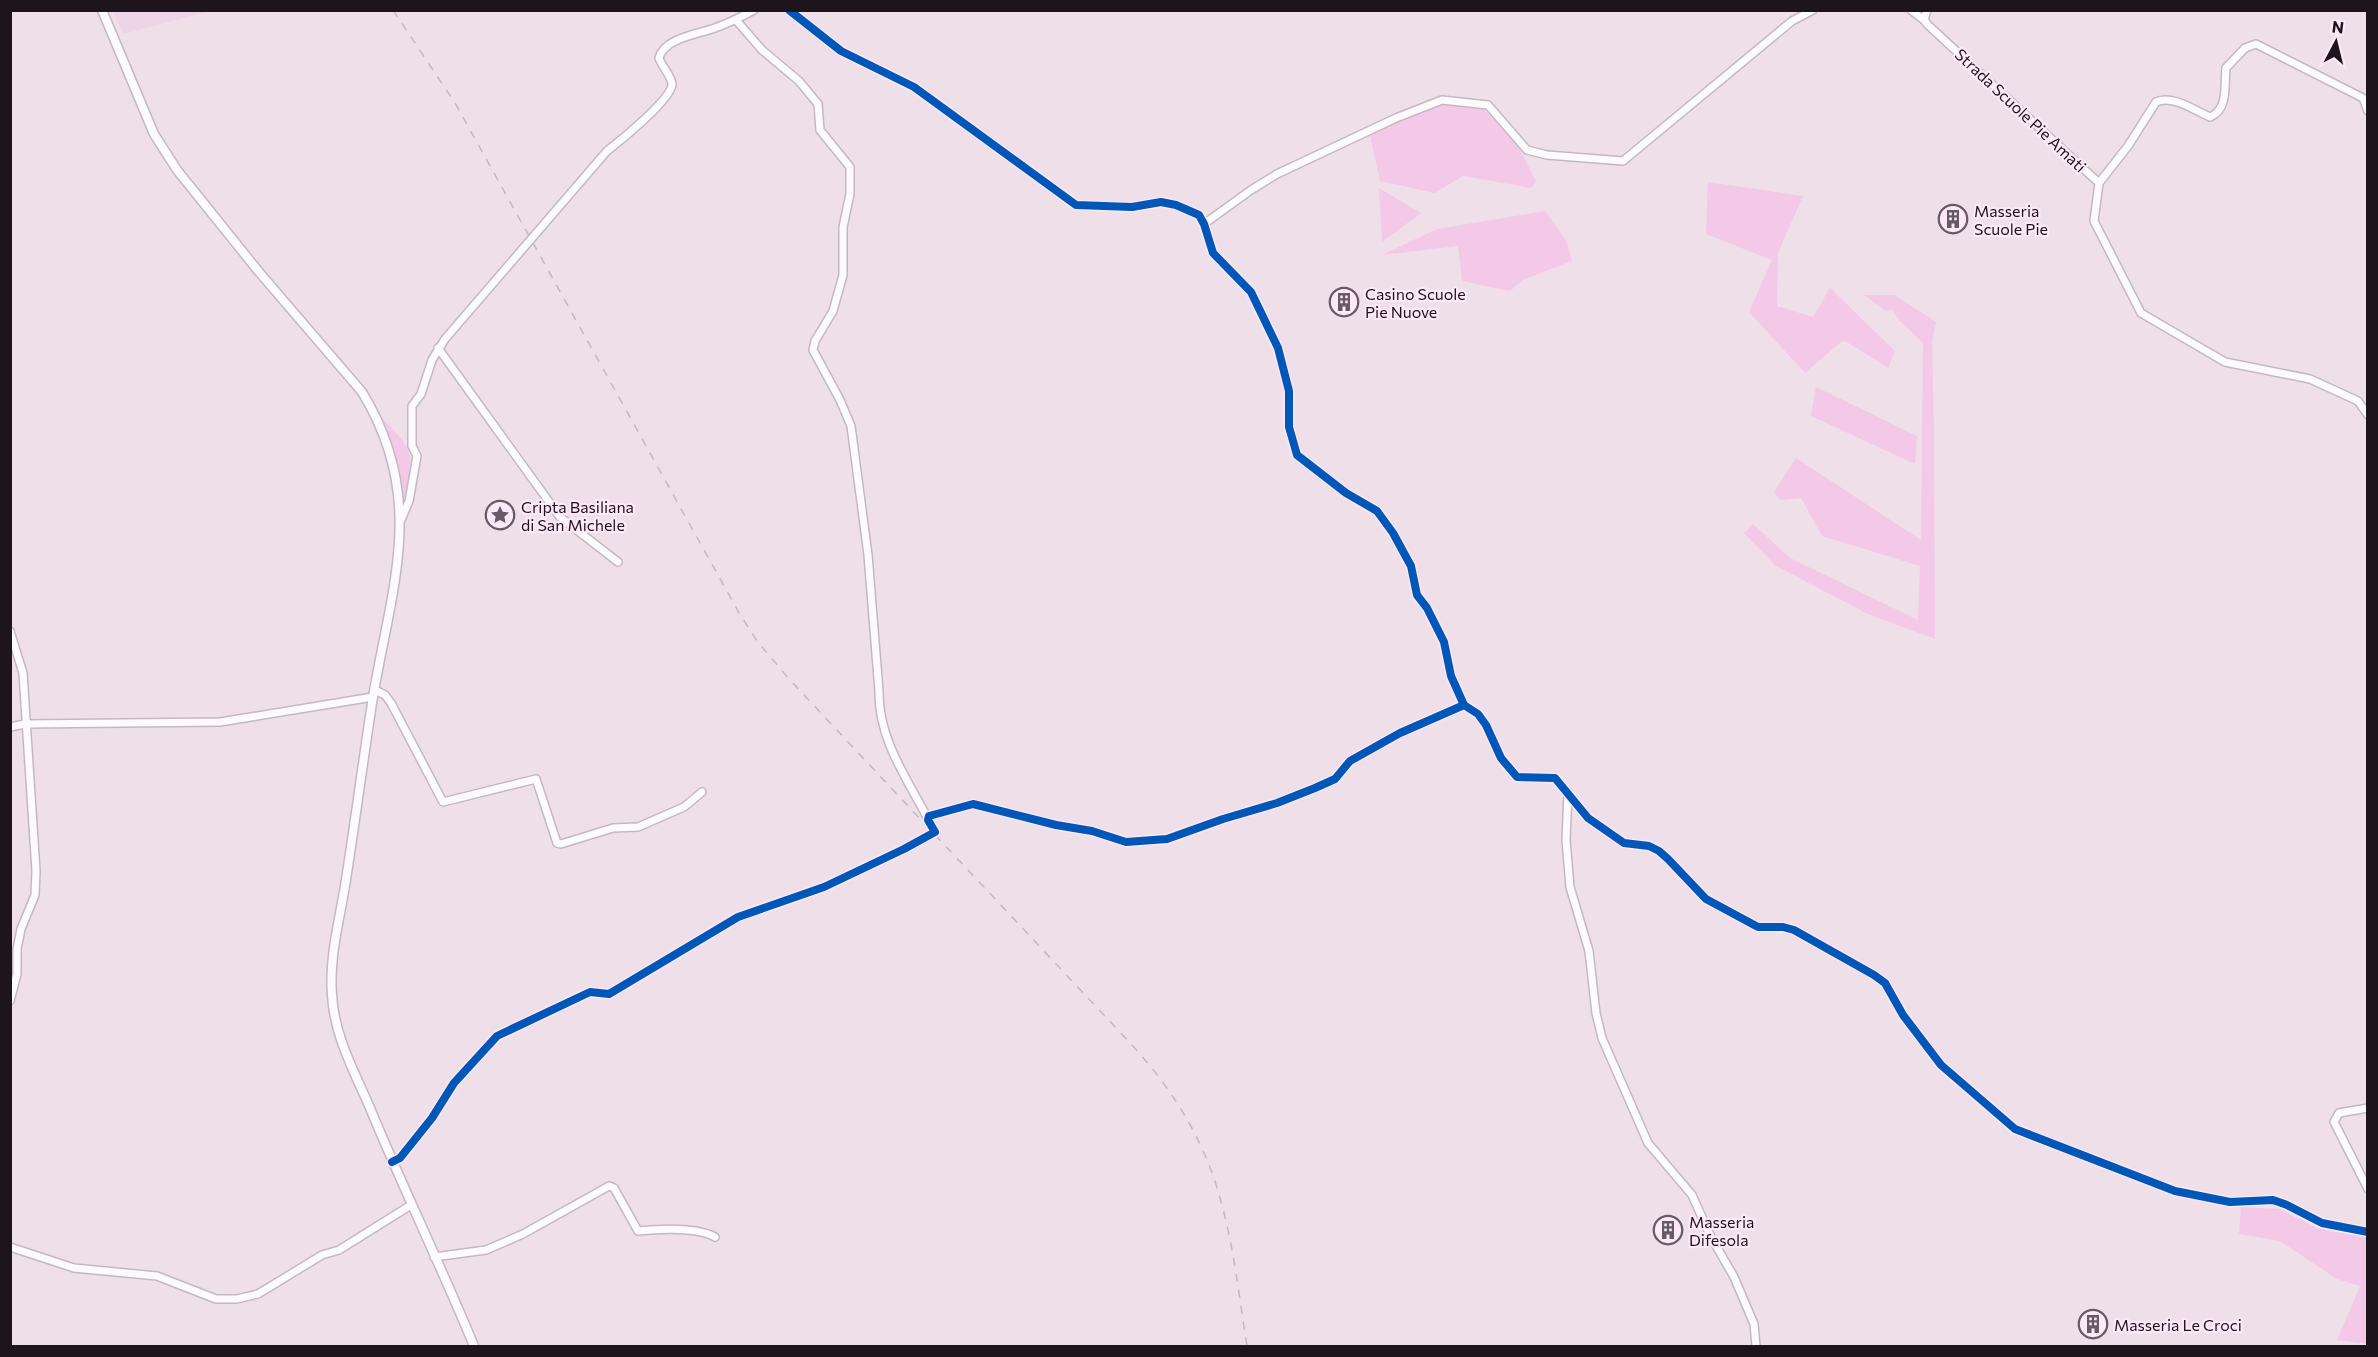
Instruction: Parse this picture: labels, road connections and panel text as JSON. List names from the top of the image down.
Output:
{
  "streets": {
    "street": ["Strada Scuole Pie Amati"]
  },
  "places": {
    "building": [
      "Masseria Scuole Pie",
      "Casino Scuole Pie Nuove",
      "Masseria Difesola",
      "Masseria Le Croci"
    ],
    "place": ["Cripta Basiliana di San Michele"]
  },
  "north": "top"
}
